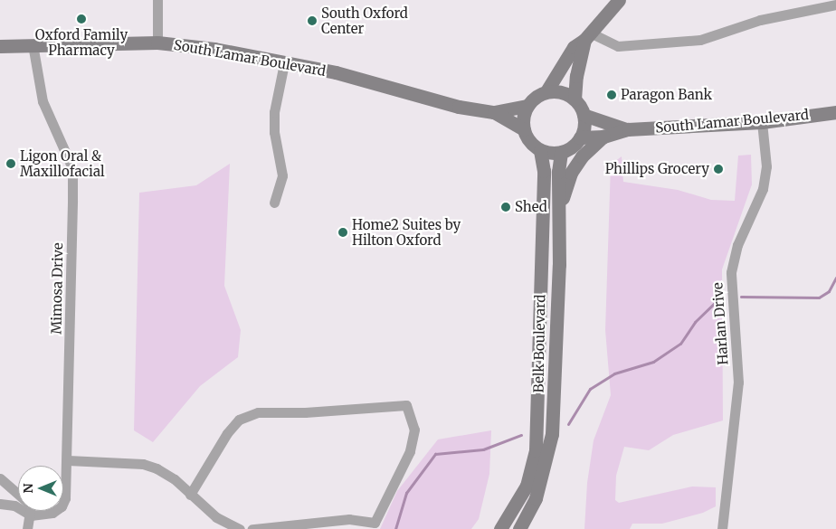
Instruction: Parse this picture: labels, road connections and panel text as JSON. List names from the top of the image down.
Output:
{
  "streets": {
    "street": [
      "South Lamar Boulevard",
      "Mimosa Drive",
      "Harlan Drive",
      "Belk Boulevard"
    ]
  },
  "crossings": [
    ["South Lamar Boulevard", "Mimosa Drive"],
    ["South Lamar Boulevard", "Harlan Drive"],
    ["South Lamar Boulevard", "Belk Boulevard"]
  ],
  "places": [
    "Oxford Family Pharmacy",
    "South Oxford Center",
    "Paragon Bank",
    "Ligon Oral & Maxillofacial",
    "Phillips Grocery",
    "Shed",
    "Home2 Suites by Hilton Oxford"
  ],
  "north": "left"
}
